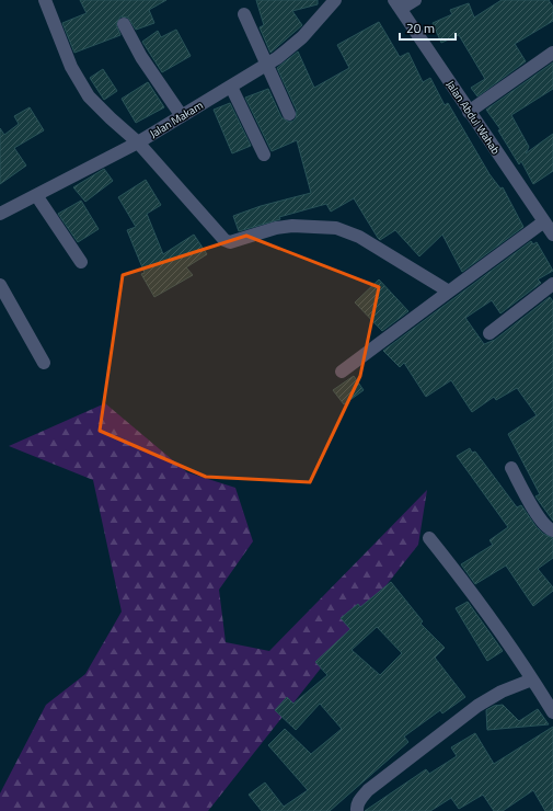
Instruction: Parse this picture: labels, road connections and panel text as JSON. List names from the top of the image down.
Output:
{
  "streets": {
    "street": ["Jalan Abdul Wahab", "Jalan Makam"]
  },
  "scale_bar": "20 m"
}
